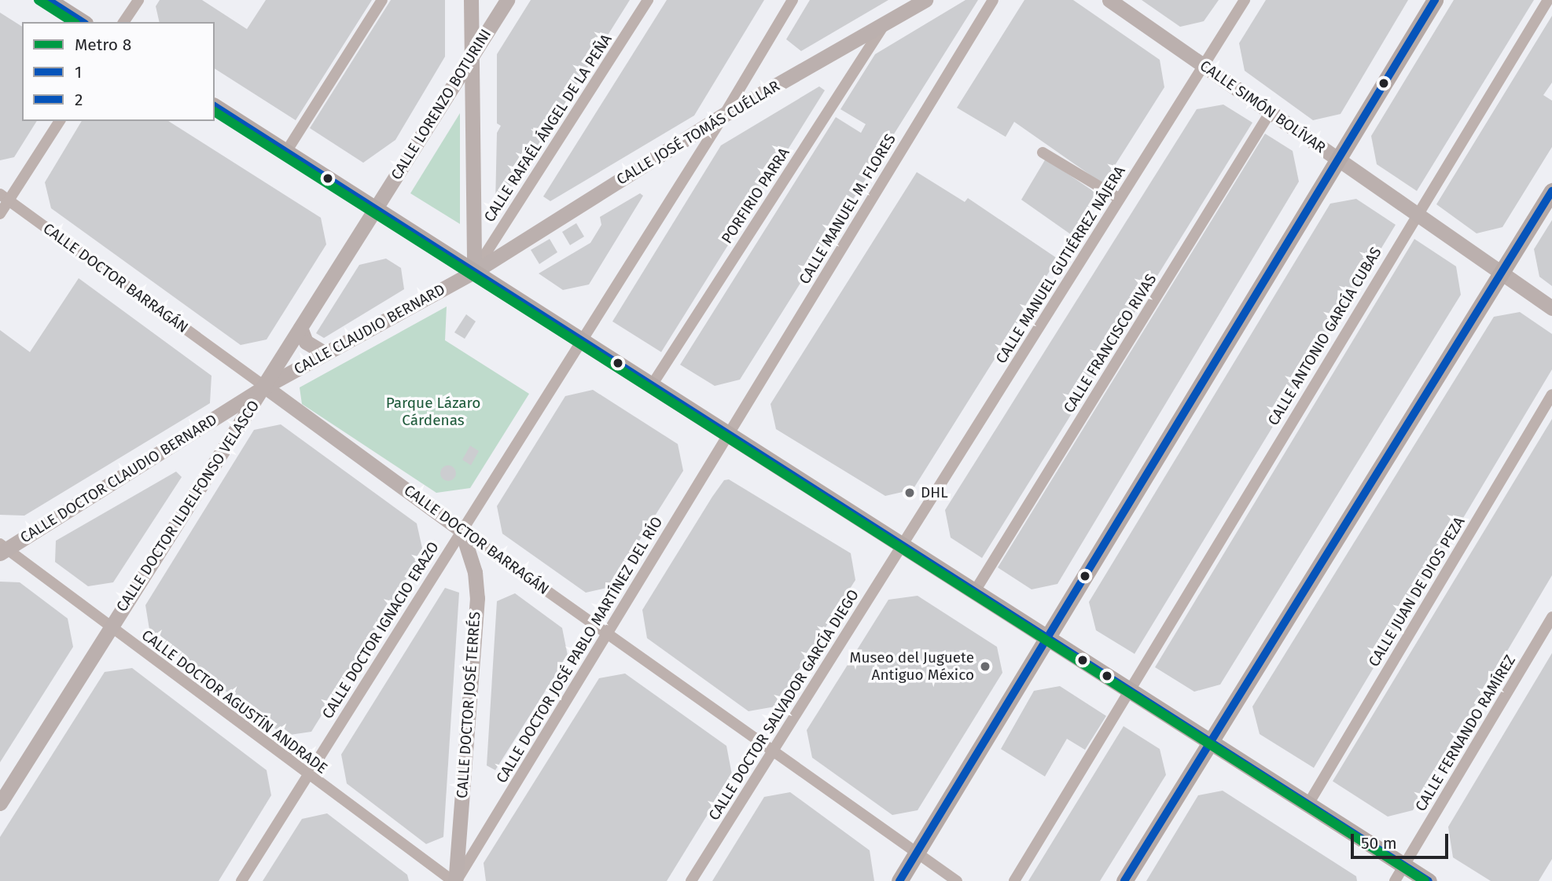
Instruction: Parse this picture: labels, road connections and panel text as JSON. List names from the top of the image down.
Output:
{
  "streets": {
    "street": [
      "CALLE LORENZO BOTURINI",
      "CALLE SIMÓN BOLÍVAR",
      "CALLE RAFAÉL ÁNGEL DE LA PEÑA",
      "CALLE JOSÉ TOMÁS CUÉLLAR",
      "PORFIRIO PARRA",
      "CALLE MANUEL M. FLORES",
      "CALLE MANUEL GUTIÉRREZ NÁJERA",
      "CALLE DOCTOR BARRAGÁN",
      "CALLE CLAUDIO BERNARD",
      "CALLE ANTONIO GARCÍA CUBAS",
      "CALLE FRANCISCO RIVAS",
      "CALLE DOCTOR CLAUDIO BERNARD",
      "CALLE DOCTOR ILDELFONSO VELASCO",
      "CALLE JUAN DE DIOS PEZA",
      "CALLE DOCTOR IGNACIO ERAZO",
      "CALLE DOCTOR JOSÉ PABLO MARTÍNEZ DEL RÍO",
      "CALLE DOCTOR AGUSTÍN ANDRADE",
      "CALLE DOCTOR JOSÉ TERRÉS",
      "CALLE DOCTOR SALVADOR GARCÍA DIEGO",
      "CALLE FERNANDO RAMÍREZ"
    ]
  },
  "crossings": [
    ["CALLE LORENZO BOTURINI", "CALLE DOCTOR ILDELFONSO VELASCO"],
    ["CALLE SIMÓN BOLÍVAR", "CALLE MANUEL GUTIÉRREZ NÁJERA"],
    ["CALLE SIMÓN BOLÍVAR", "CALLE ANTONIO GARCÍA CUBAS"],
    ["CALLE SIMÓN BOLÍVAR", "CALLE FRANCISCO RIVAS"],
    ["CALLE RAFAÉL ÁNGEL DE LA PEÑA", "CALLE JOSÉ TOMÁS CUÉLLAR"],
    ["CALLE RAFAÉL ÁNGEL DE LA PEÑA", "CALLE CLAUDIO BERNARD"],
    ["CALLE JOSÉ TOMÁS CUÉLLAR", "PORFIRIO PARRA"],
    ["CALLE JOSÉ TOMÁS CUÉLLAR", "CALLE CLAUDIO BERNARD"],
    ["CALLE JOSÉ TOMÁS CUÉLLAR", "CALLE DOCTOR IGNACIO ERAZO"],
    ["CALLE MANUEL M. FLORES", "CALLE DOCTOR JOSÉ PABLO MARTÍNEZ DEL RÍO"],
    ["CALLE MANUEL GUTIÉRREZ NÁJERA", "CALLE DOCTOR SALVADOR GARCÍA DIEGO"],
    ["CALLE DOCTOR BARRAGÁN", "CALLE CLAUDIO BERNARD"],
    ["CALLE DOCTOR BARRAGÁN", "CALLE DOCTOR CLAUDIO BERNARD"],
    ["CALLE DOCTOR BARRAGÁN", "CALLE DOCTOR ILDELFONSO VELASCO"],
    ["CALLE DOCTOR BARRAGÁN", "CALLE DOCTOR IGNACIO ERAZO"],
    ["CALLE DOCTOR BARRAGÁN", "CALLE DOCTOR JOSÉ PABLO MARTÍNEZ DEL RÍO"],
    ["CALLE DOCTOR BARRAGÁN", "CALLE DOCTOR JOSÉ TERRÉS"],
    ["CALLE DOCTOR BARRAGÁN", "CALLE DOCTOR SALVADOR GARCÍA DIEGO"],
    ["CALLE CLAUDIO BERNARD", "CALLE DOCTOR CLAUDIO BERNARD"],
    ["CALLE CLAUDIO BERNARD", "CALLE DOCTOR ILDELFONSO VELASCO"],
    ["CALLE DOCTOR CLAUDIO BERNARD", "CALLE DOCTOR ILDELFONSO VELASCO"],
    ["CALLE DOCTOR CLAUDIO BERNARD", "CALLE DOCTOR AGUSTÍN ANDRADE"],
    ["CALLE DOCTOR ILDELFONSO VELASCO", "CALLE DOCTOR AGUSTÍN ANDRADE"],
    ["CALLE DOCTOR IGNACIO ERAZO", "CALLE DOCTOR AGUSTÍN ANDRADE"],
    ["CALLE DOCTOR IGNACIO ERAZO", "CALLE DOCTOR JOSÉ TERRÉS"],
    ["CALLE DOCTOR JOSÉ PABLO MARTÍNEZ DEL RÍO", "CALLE DOCTOR AGUSTÍN ANDRADE"],
    ["CALLE DOCTOR JOSÉ PABLO MARTÍNEZ DEL RÍO", "CALLE DOCTOR JOSÉ TERRÉS"],
    ["CALLE DOCTOR AGUSTÍN ANDRADE", "CALLE DOCTOR JOSÉ TERRÉS"]
  ],
  "parks": ["Parque Lázaro Cárdenas"],
  "places": ["DHL", "Museo del Juguete Antiguo México"],
  "lines": ["metro line 8", "transit line 1", "transit line 2"],
  "legend": ["Metro 8", "1", "2"],
  "scale_bar": "50 m"
}
